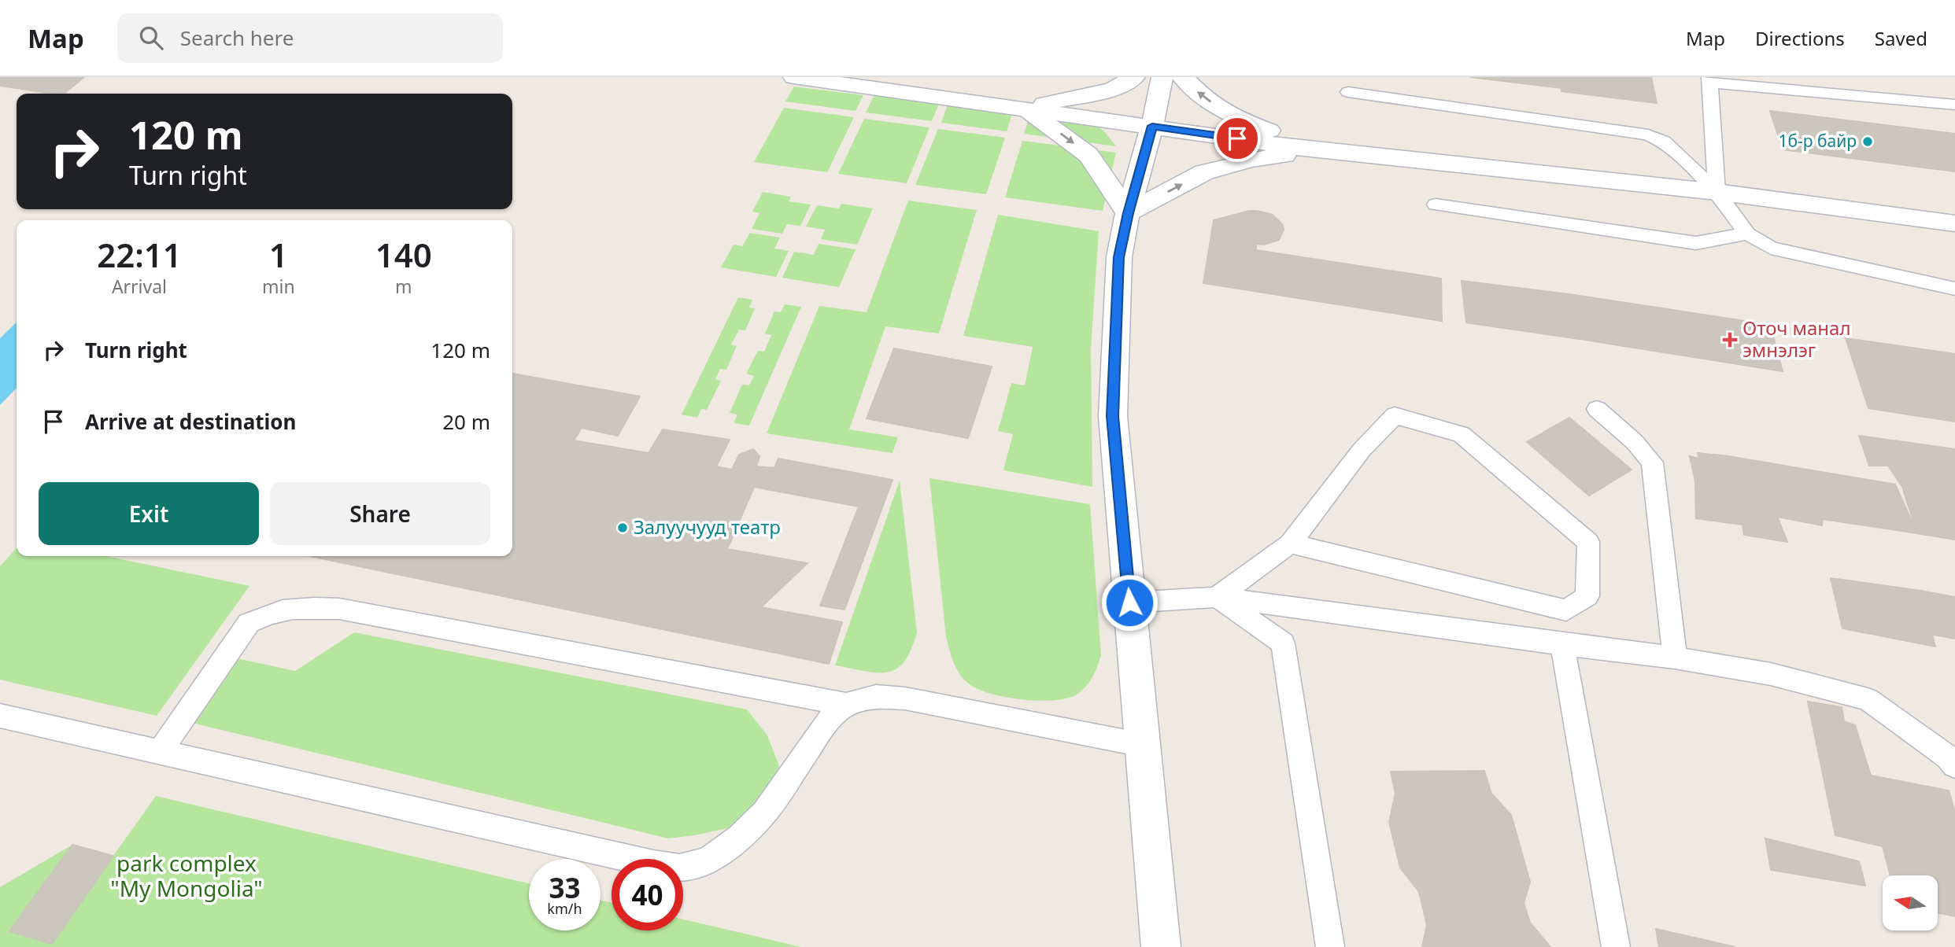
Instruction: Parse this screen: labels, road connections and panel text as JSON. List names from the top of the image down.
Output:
{
  "parks": ["park complex \"My Mongolia\""],
  "places": {
    "other": ["1б-р байр", "Залуучууд театр"],
    "health": ["Оточ манал эмнэлэг"]
  },
  "north": "left",
  "page": {
    "header": "Map",
    "search": "Search here",
    "nav": ["Map", "Directions", "Saved"],
    "turn": ["120 m", "Turn right"],
    "eta": [
      "22:11",
      "Arrival",
      "1",
      "min",
      "140",
      "m"
    ],
    "list": [
      {
        "name": "Turn right",
        "value": "120 m"
      },
      {
        "name": "Arrive at destination",
        "value": "20 m"
      }
    ],
    "buttons": ["Exit", "Share"],
    "speed": "33 km/h",
    "limit": "40"
  }
}
